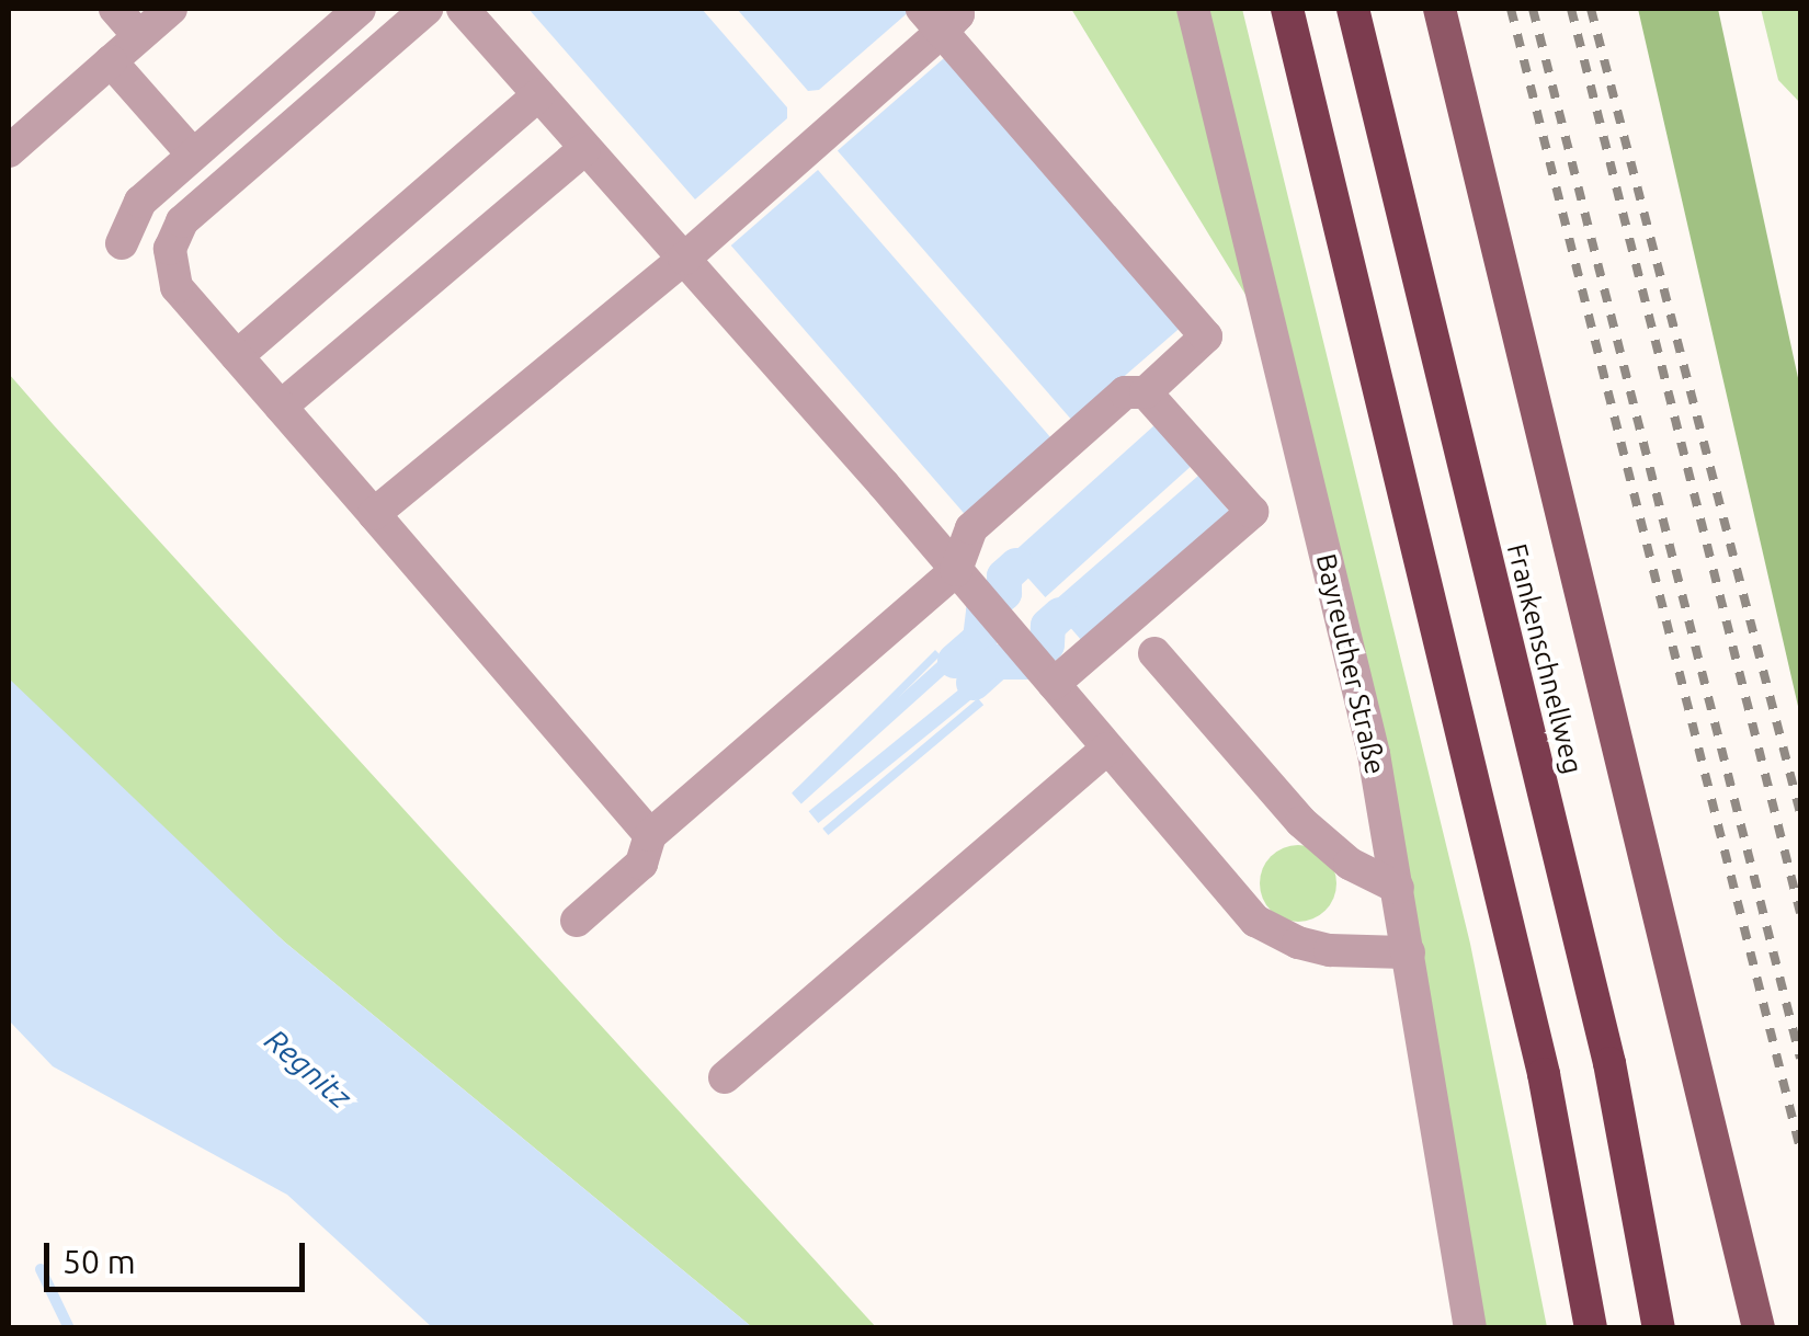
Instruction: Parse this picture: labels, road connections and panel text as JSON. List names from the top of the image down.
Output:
{
  "streets": {
    "highway": ["Frankenschnellweg"],
    "street": ["Bayreuther Straße"]
  },
  "water": ["Regnitz"],
  "scale_bar": "50 m"
}
